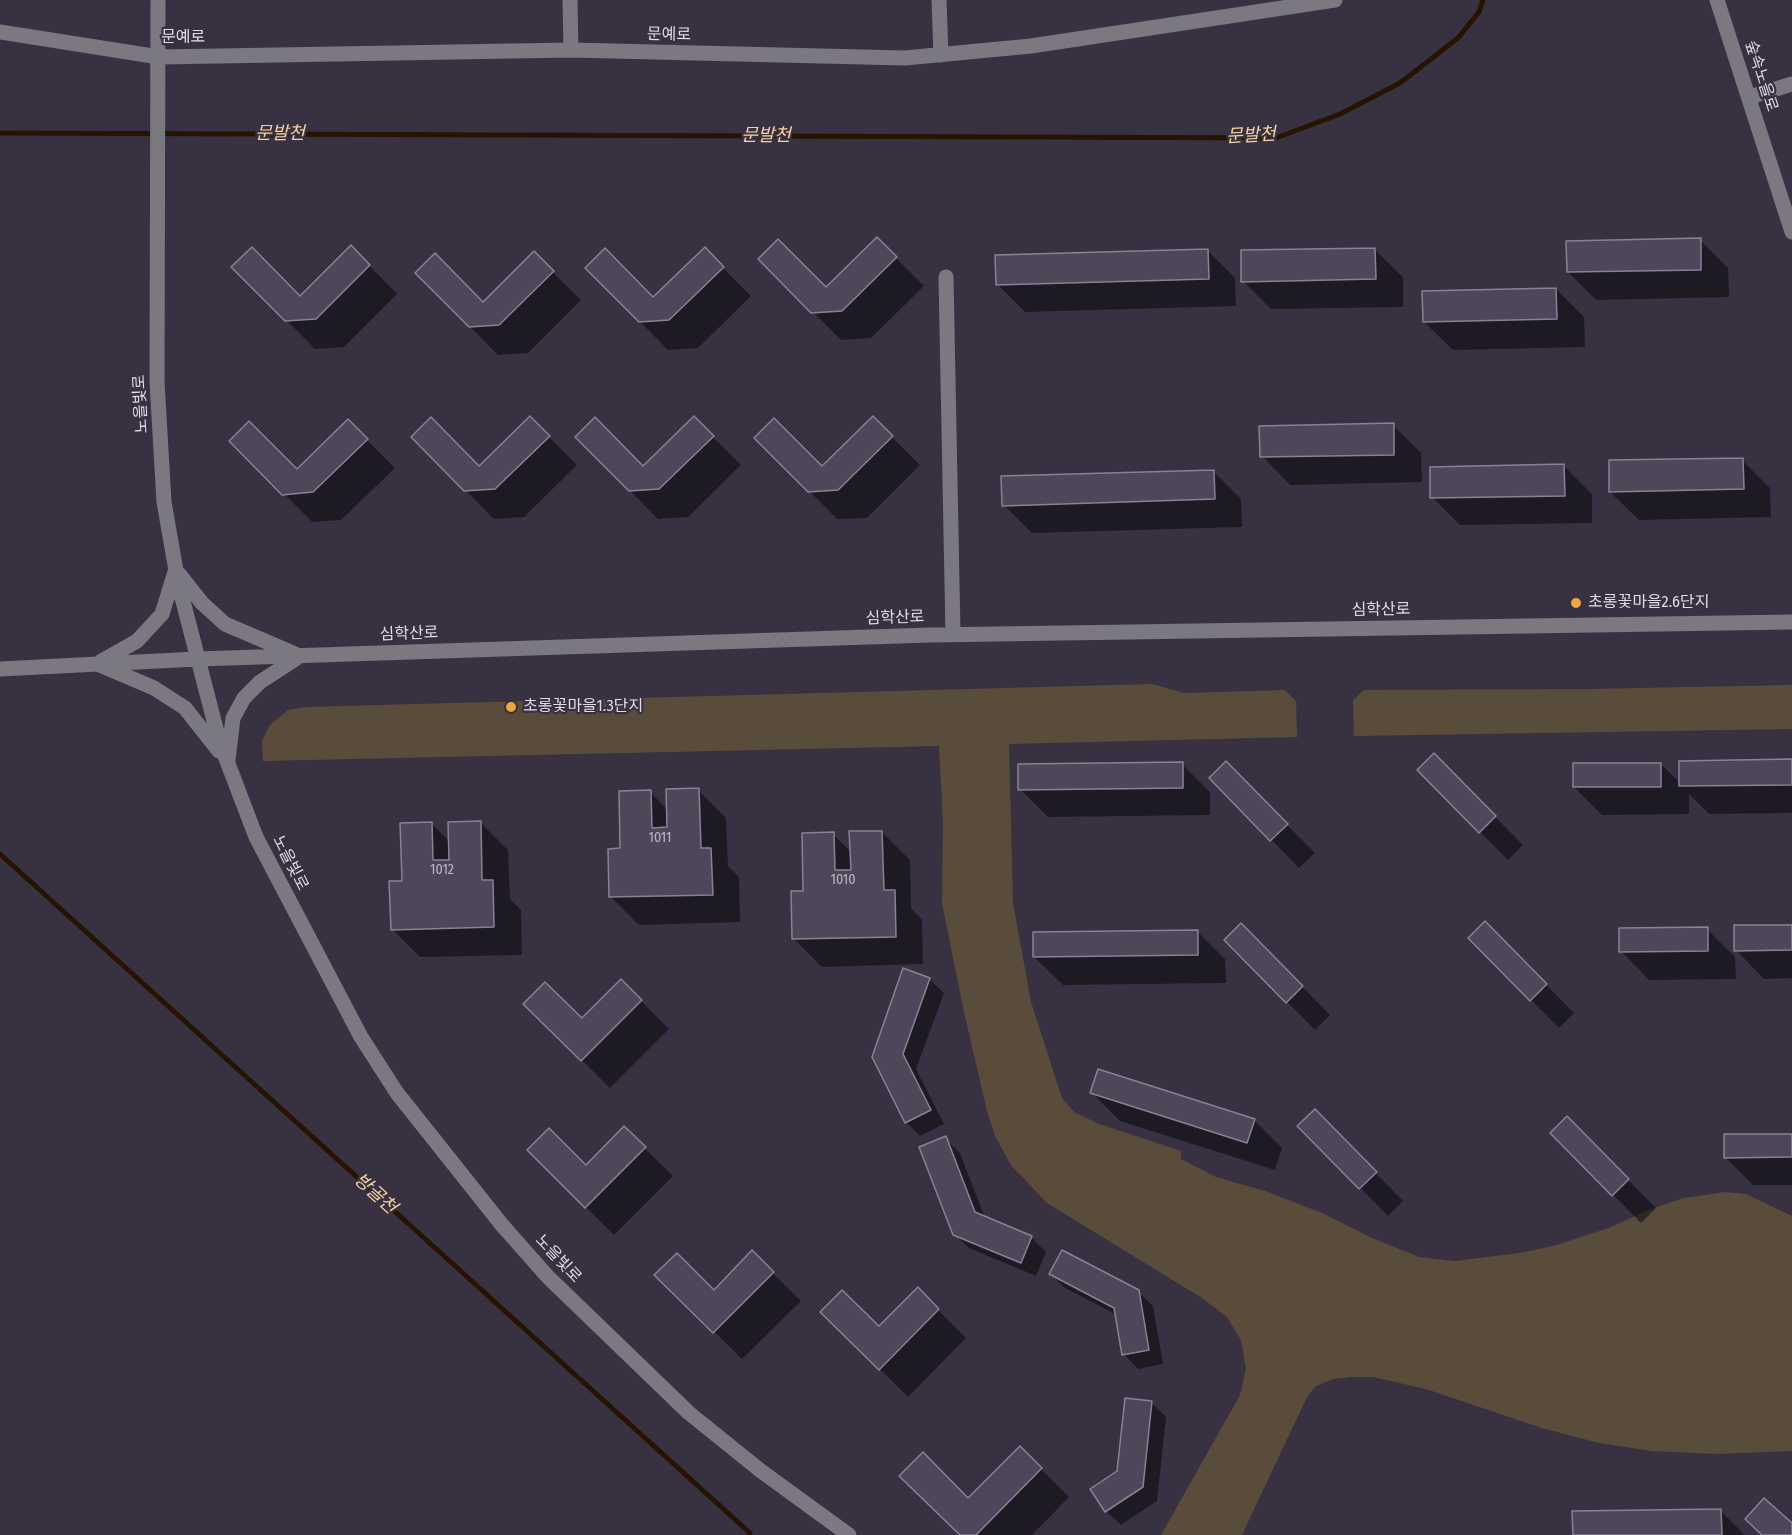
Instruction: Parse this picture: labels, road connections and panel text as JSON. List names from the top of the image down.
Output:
{
  "streets": {
    "street": [
      "문예로",
      "숲속노을로",
      "노을빛로",
      "심학산로"
    ]
  },
  "crossings": [
    ["문예로", "노을빛로"],
    ["노을빛로", "심학산로"]
  ],
  "water": ["문발천", "방골천"],
  "places": ["초롱꽃마을2.6단지", "초롱꽃마을1.3단지"],
  "house_numbers": ["1011", "1012", "1010"]
}
